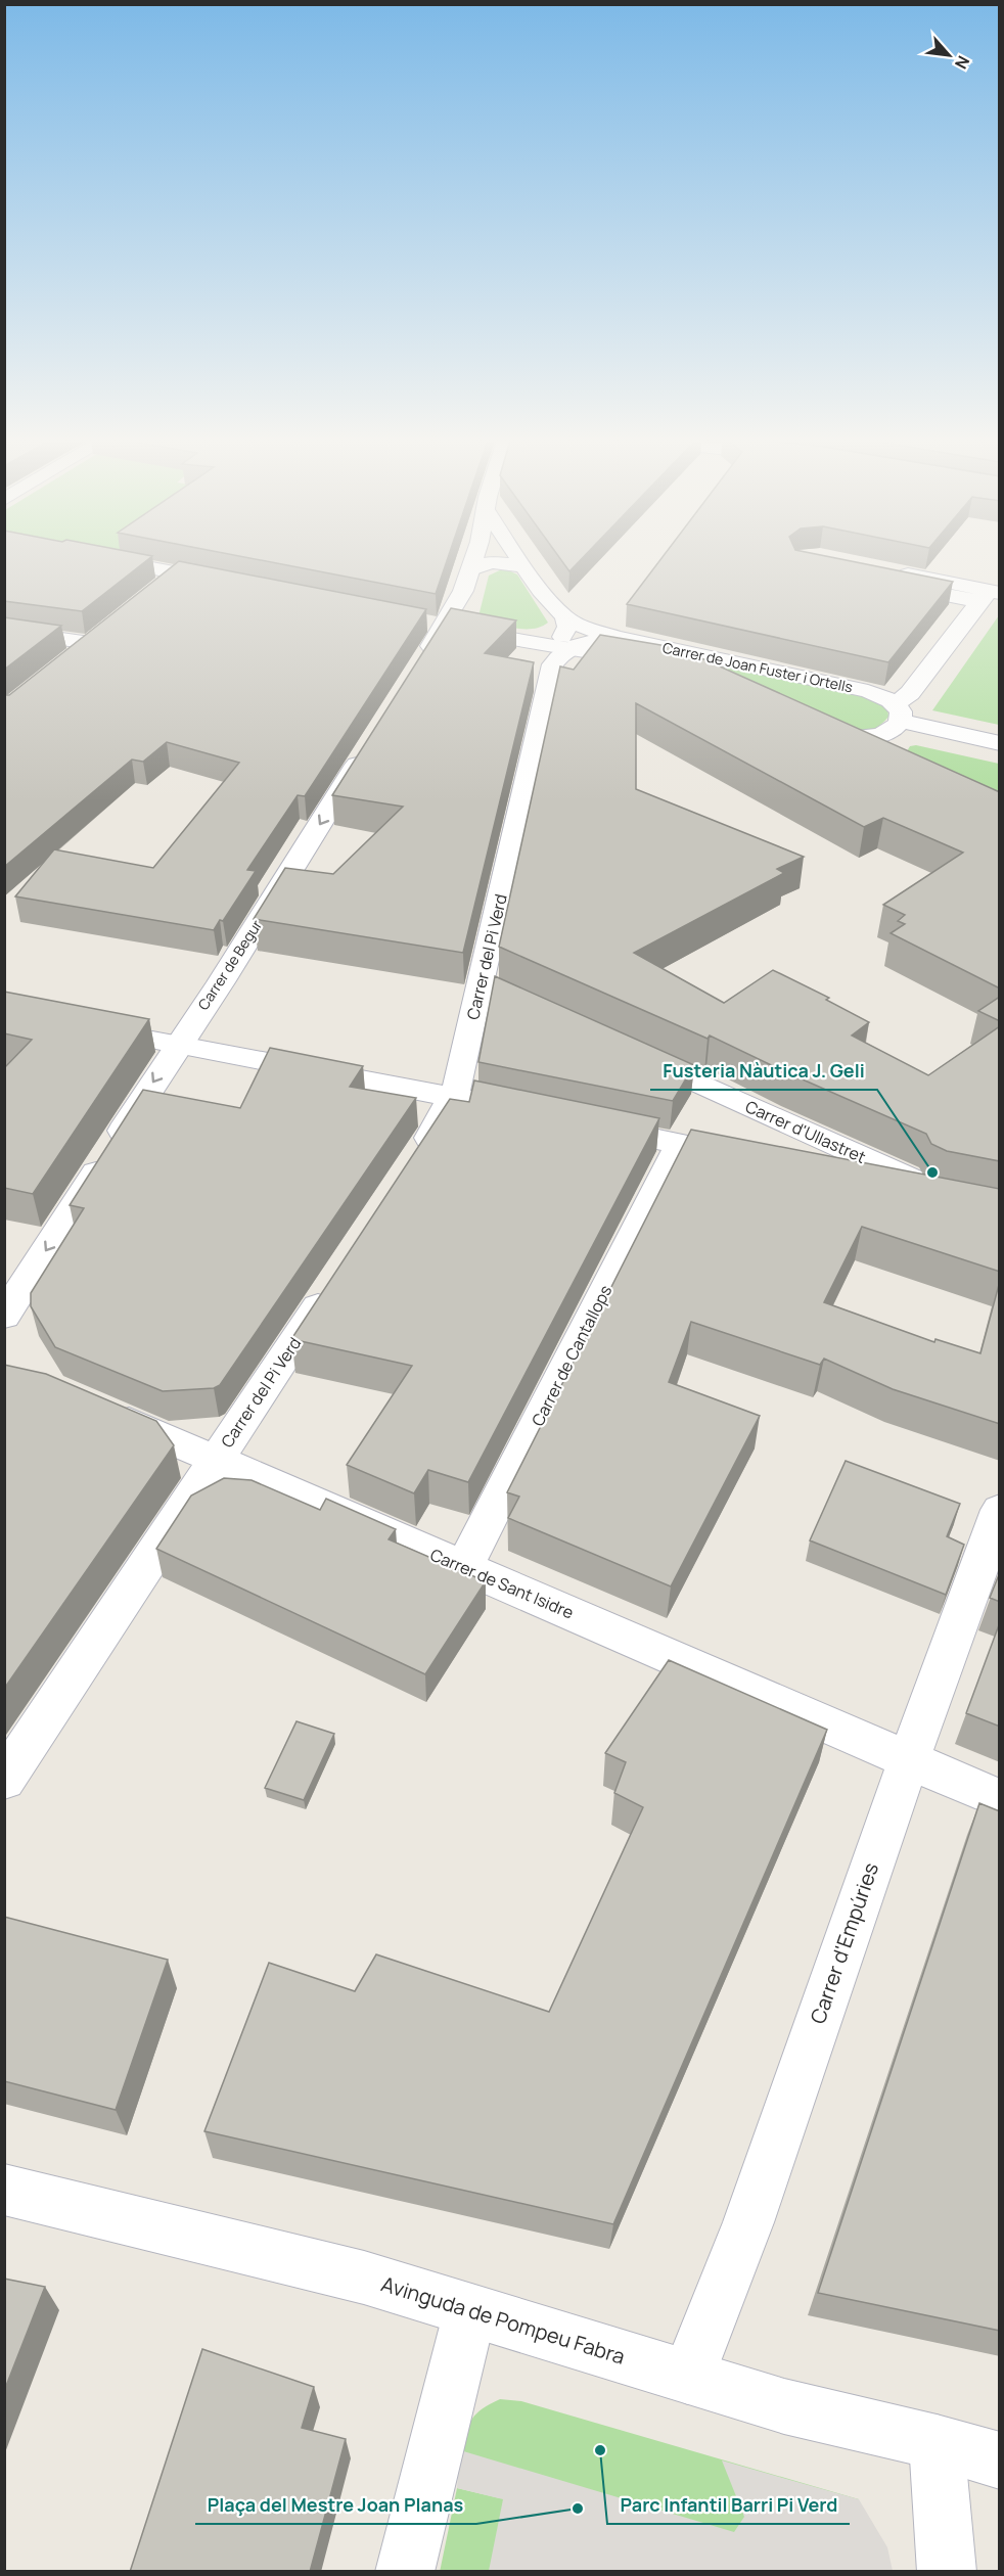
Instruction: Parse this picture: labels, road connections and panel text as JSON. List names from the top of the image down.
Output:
{
  "streets": {
    "street": [
      "Carrer de Joan Fuster i Ortells",
      "Carrer del Pi Verd",
      "Carrer de Begur",
      "Carrer d'Ullastret",
      "Carrer de Cantallops",
      "Carrer de Sant Isidre",
      "Carrer d'Empúries",
      "Avinguda de Pompeu Fabra"
    ]
  },
  "crossings": [
    ["Carrer del Pi Verd", "Carrer de Sant Isidre"],
    ["Carrer de Cantallops", "Carrer de Sant Isidre"],
    ["Carrer de Sant Isidre", "Carrer d'Empúries"],
    ["Carrer d'Empúries", "Avinguda de Pompeu Fabra"]
  ],
  "one_way": ["Carrer de Begur"],
  "places": ["Fusteria Nàutica J. Geli", "Parc Infantil Barri Pi Verd", "Plaça del Mestre Joan Planas"],
  "north": "bottom right"
}
